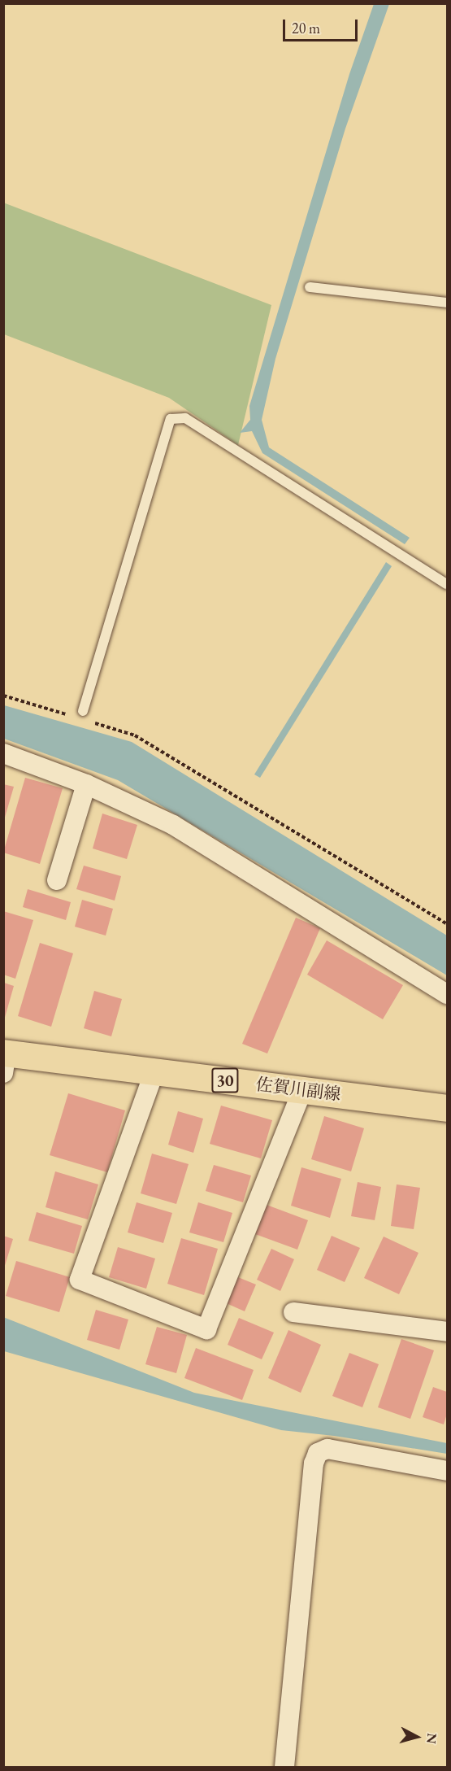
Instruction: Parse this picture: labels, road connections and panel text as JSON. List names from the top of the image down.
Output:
{
  "streets": {
    "main road": ["30", "佐賀川副線"]
  },
  "scale_bar": "20 m",
  "north": "right"
}
